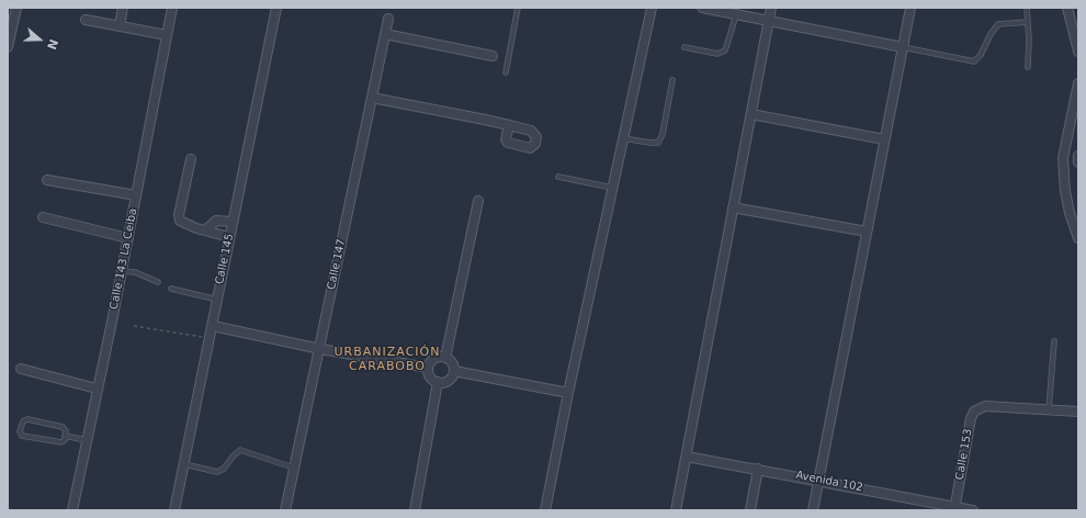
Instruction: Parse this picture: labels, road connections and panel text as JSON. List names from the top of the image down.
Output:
{
  "streets": {
    "street": [
      "Calle 143 La Ceiba",
      "Calle 145",
      "Calle 147",
      "Calle 153",
      "Avenida 102"
    ]
  },
  "crossings": [
    ["Calle 153", "Avenida 102"]
  ],
  "districts": ["URBANIZACIÓN CARABOBO"],
  "north": "right"
}
